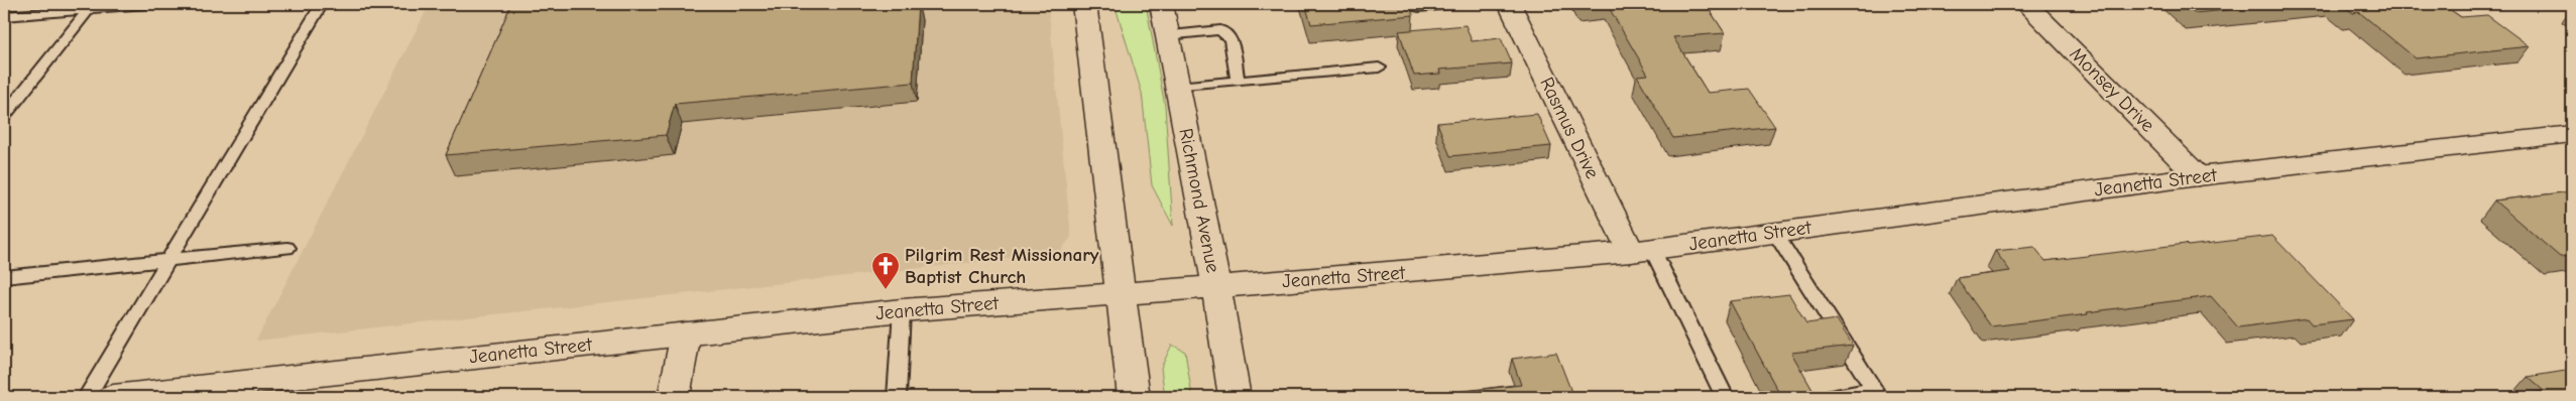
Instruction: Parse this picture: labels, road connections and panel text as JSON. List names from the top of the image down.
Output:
{
  "streets": {
    "street": [
      "Monsey Drive",
      "Rasmus Drive",
      "Jeanetta Street",
      "Richmond Avenue"
    ]
  },
  "crossings": [
    ["Monsey Drive", "Jeanetta Street"],
    ["Rasmus Drive", "Jeanetta Street"],
    ["Jeanetta Street", "Richmond Avenue"]
  ],
  "places": {
    "church": ["Pilgrim Rest Missionary Baptist Church"]
  }
}
